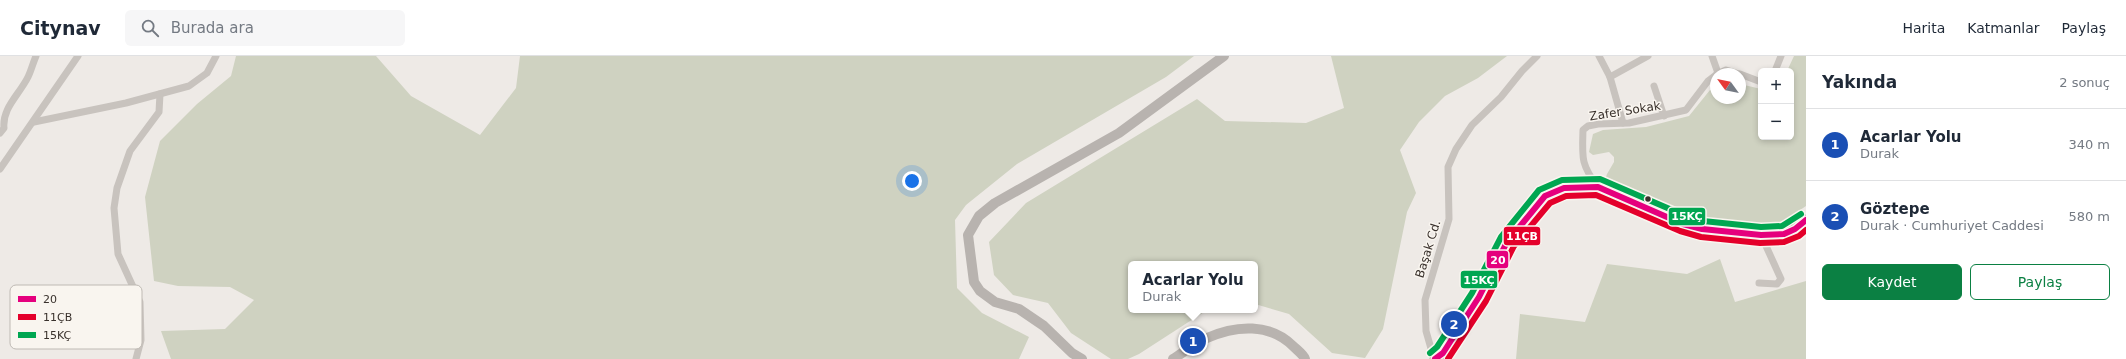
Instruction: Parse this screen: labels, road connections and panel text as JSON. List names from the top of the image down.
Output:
{
  "streets": {
    "street": ["Zafer Sokak", "Başak Cd."]
  },
  "lines": ["transit line 15KÇ", "transit line 20", "transit line 11ÇB"],
  "legend": ["20", "11ÇB", "15KÇ"],
  "north": "top left",
  "page": {
    "header": "Citynav",
    "search": "Burada ara",
    "nav": ["Harita", "Katmanlar", "Paylaş"],
    "heading": ["Yakında", "2 sonuç"],
    "map_buttons": ["+", "−"],
    "list": [
      {
        "mark": "1",
        "name": "Acarlar Yolu",
        "note": "Durak",
        "value": "340 m"
      },
      {
        "mark": "2",
        "name": "Göztepe",
        "note": "Durak · Cumhuriyet Caddesi",
        "value": "580 m"
      }
    ],
    "buttons": ["Kaydet", "Paylaş"],
    "popup": ["Acarlar Yolu", "Durak"],
    "pins": ["2", "1"]
  }
}
